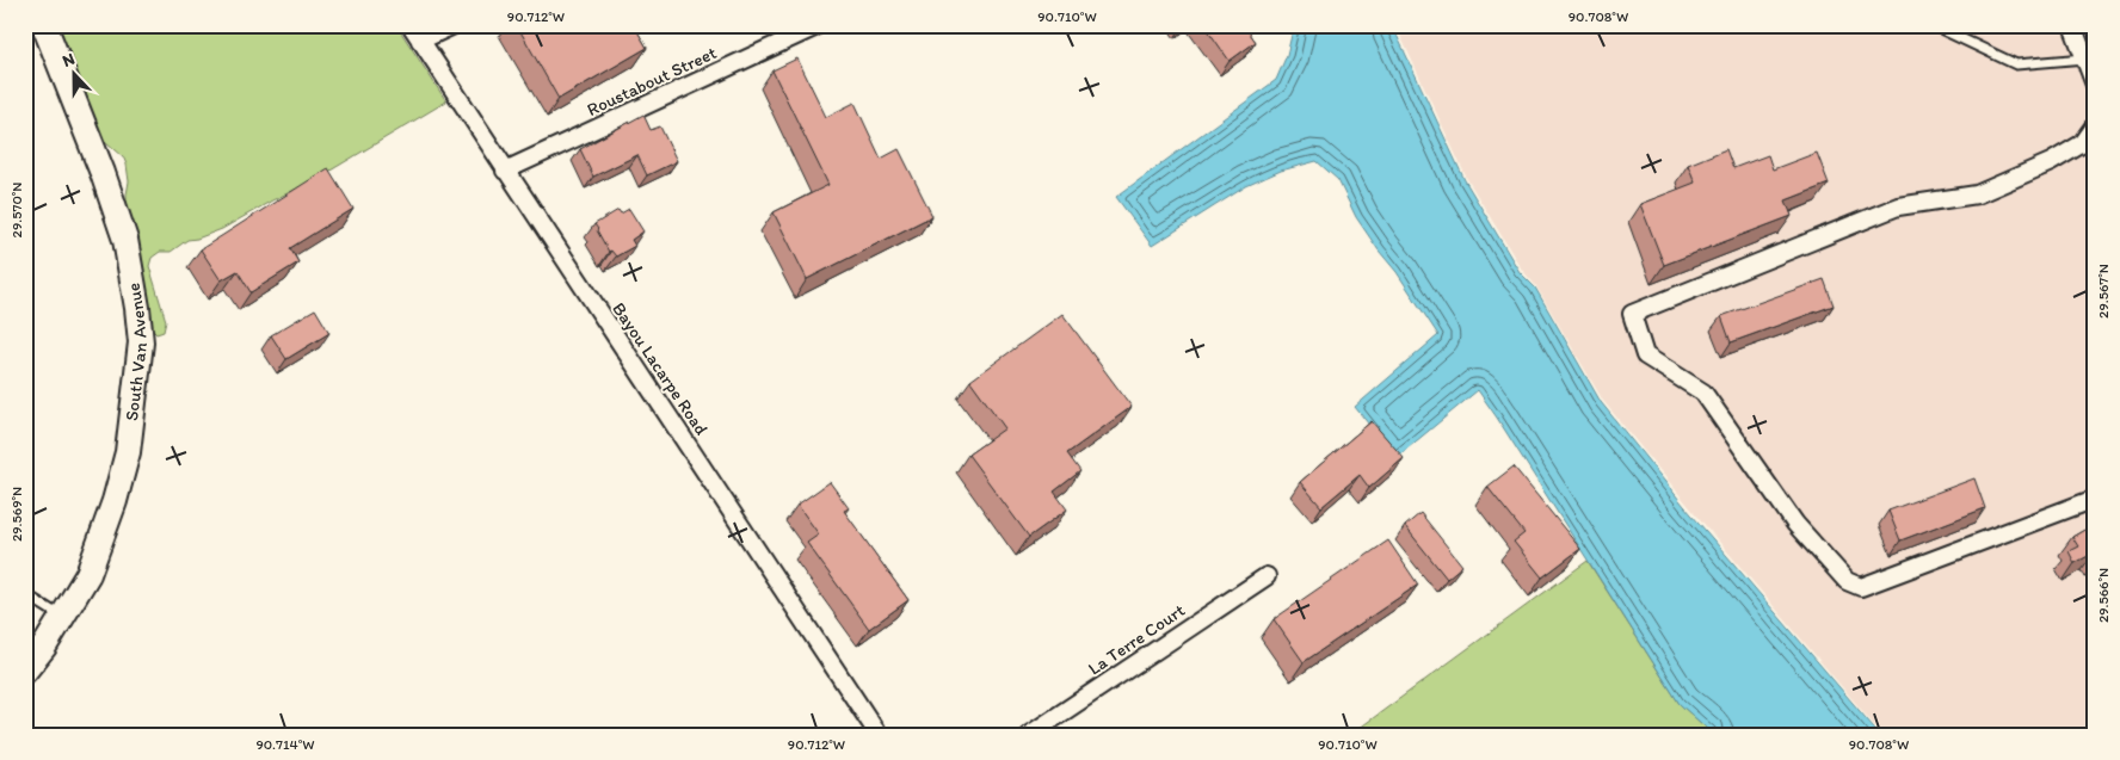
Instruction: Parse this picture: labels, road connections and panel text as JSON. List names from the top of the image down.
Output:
{
  "streets": {
    "main road": ["South Van Avenue"],
    "street": ["Roustabout Street", "Bayou Lacarpe Road", "La Terre Court"]
  },
  "crossings": [
    ["Roustabout Street", "Bayou Lacarpe Road"]
  ],
  "north": "top",
  "coordinates": [
    "90.712°W",
    "90.710°W",
    "90.708°W",
    "29.570°N",
    "29.567°N",
    "29.569°N",
    "29.566°N",
    "90.714°W"
  ]
}
